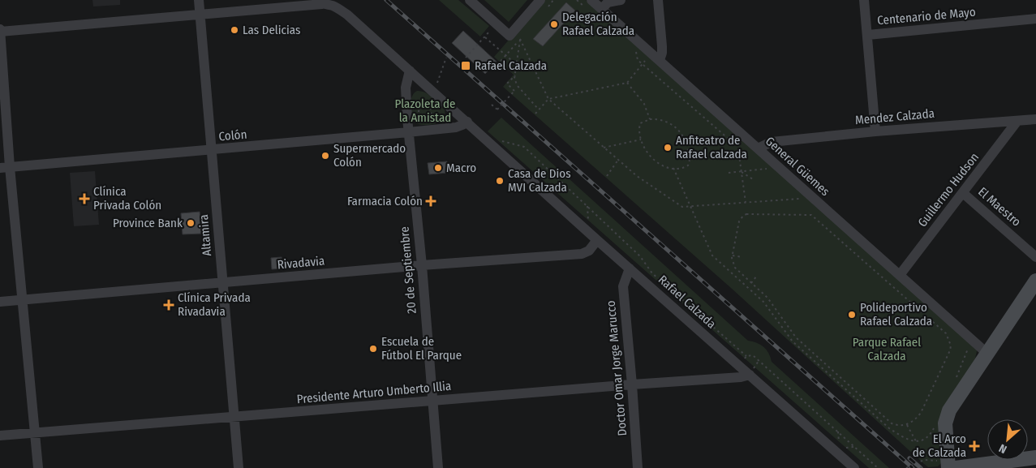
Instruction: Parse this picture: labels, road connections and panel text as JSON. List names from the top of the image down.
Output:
{
  "streets": {
    "street": [
      "Centenario de Mayo",
      "Mendez Calzada",
      "Colón",
      "General Güemes",
      "Guillermo Hudson",
      "El Maestro",
      "Altamira",
      "Rivadavia",
      "20 de Septiembre",
      "Rafael Calzada",
      "Doctor Omar Jorge Marucco",
      "Presidente Arturo Umberto Illia"
    ]
  },
  "crossings": [
    ["Mendez Calzada", "General Güemes"],
    ["Mendez Calzada", "Guillermo Hudson"],
    ["Colón", "Altamira"],
    ["Colón", "20 de Septiembre"],
    ["Colón", "Rafael Calzada"],
    ["General Güemes", "Guillermo Hudson"],
    ["Guillermo Hudson", "El Maestro"],
    ["Altamira", "Rivadavia"],
    ["Altamira", "Presidente Arturo Umberto Illia"],
    ["Rivadavia", "20 de Septiembre"],
    ["Rivadavia", "Rafael Calzada"],
    ["20 de Septiembre", "Rafael Calzada"],
    ["20 de Septiembre", "Presidente Arturo Umberto Illia"],
    ["Rafael Calzada", "Doctor Omar Jorge Marucco"],
    ["Rafael Calzada", "Presidente Arturo Umberto Illia"],
    ["Doctor Omar Jorge Marucco", "Presidente Arturo Umberto Illia"]
  ],
  "parks": ["Plazoleta de la Amistad", "Parque Rafael Calzada"],
  "places": {
    "other": [
      "Delegación Rafael Calzada",
      "Las Delicias",
      "Anfiteatro de Rafael calzada",
      "Supermercado Colón",
      "Macro",
      "Casa de Dios MVI Calzada",
      "Province Bank",
      "Polideportivo Rafael Calzada",
      "Escuela de Fútbol El Parque"
    ],
    "transit": ["Rafael Calzada"],
    "health": [
      "Clínica Privada Colón",
      "Farmacia Colón",
      "Clínica Privada Rivadavia",
      "El Arco de Calzada"
    ]
  },
  "north": "bottom left"
}
